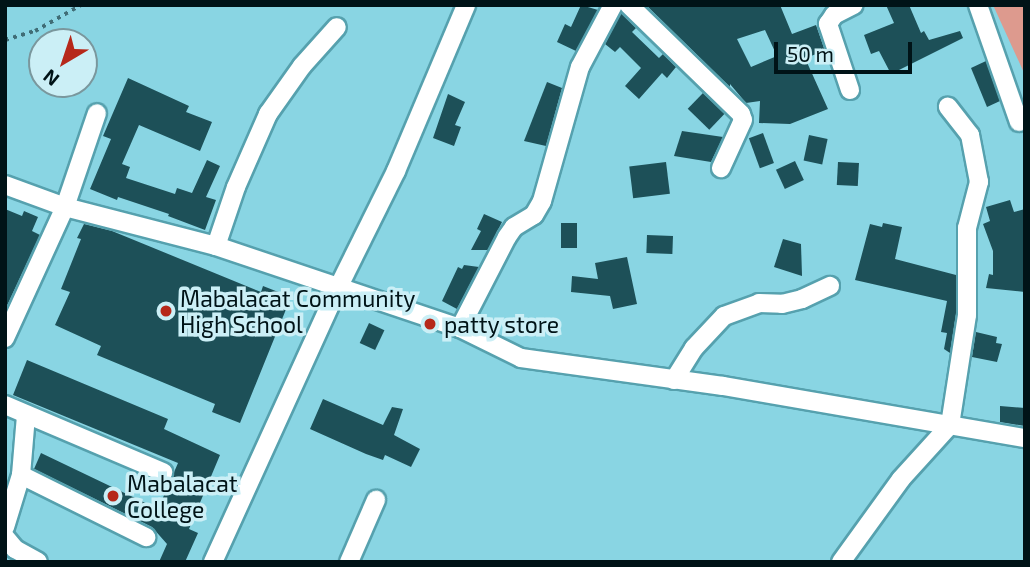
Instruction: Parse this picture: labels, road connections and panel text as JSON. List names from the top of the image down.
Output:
{
  "places": ["Mabalacat Community High School", "patty store", "Mabalacat College"],
  "scale_bar": "50 m",
  "north": "bottom left"
}
